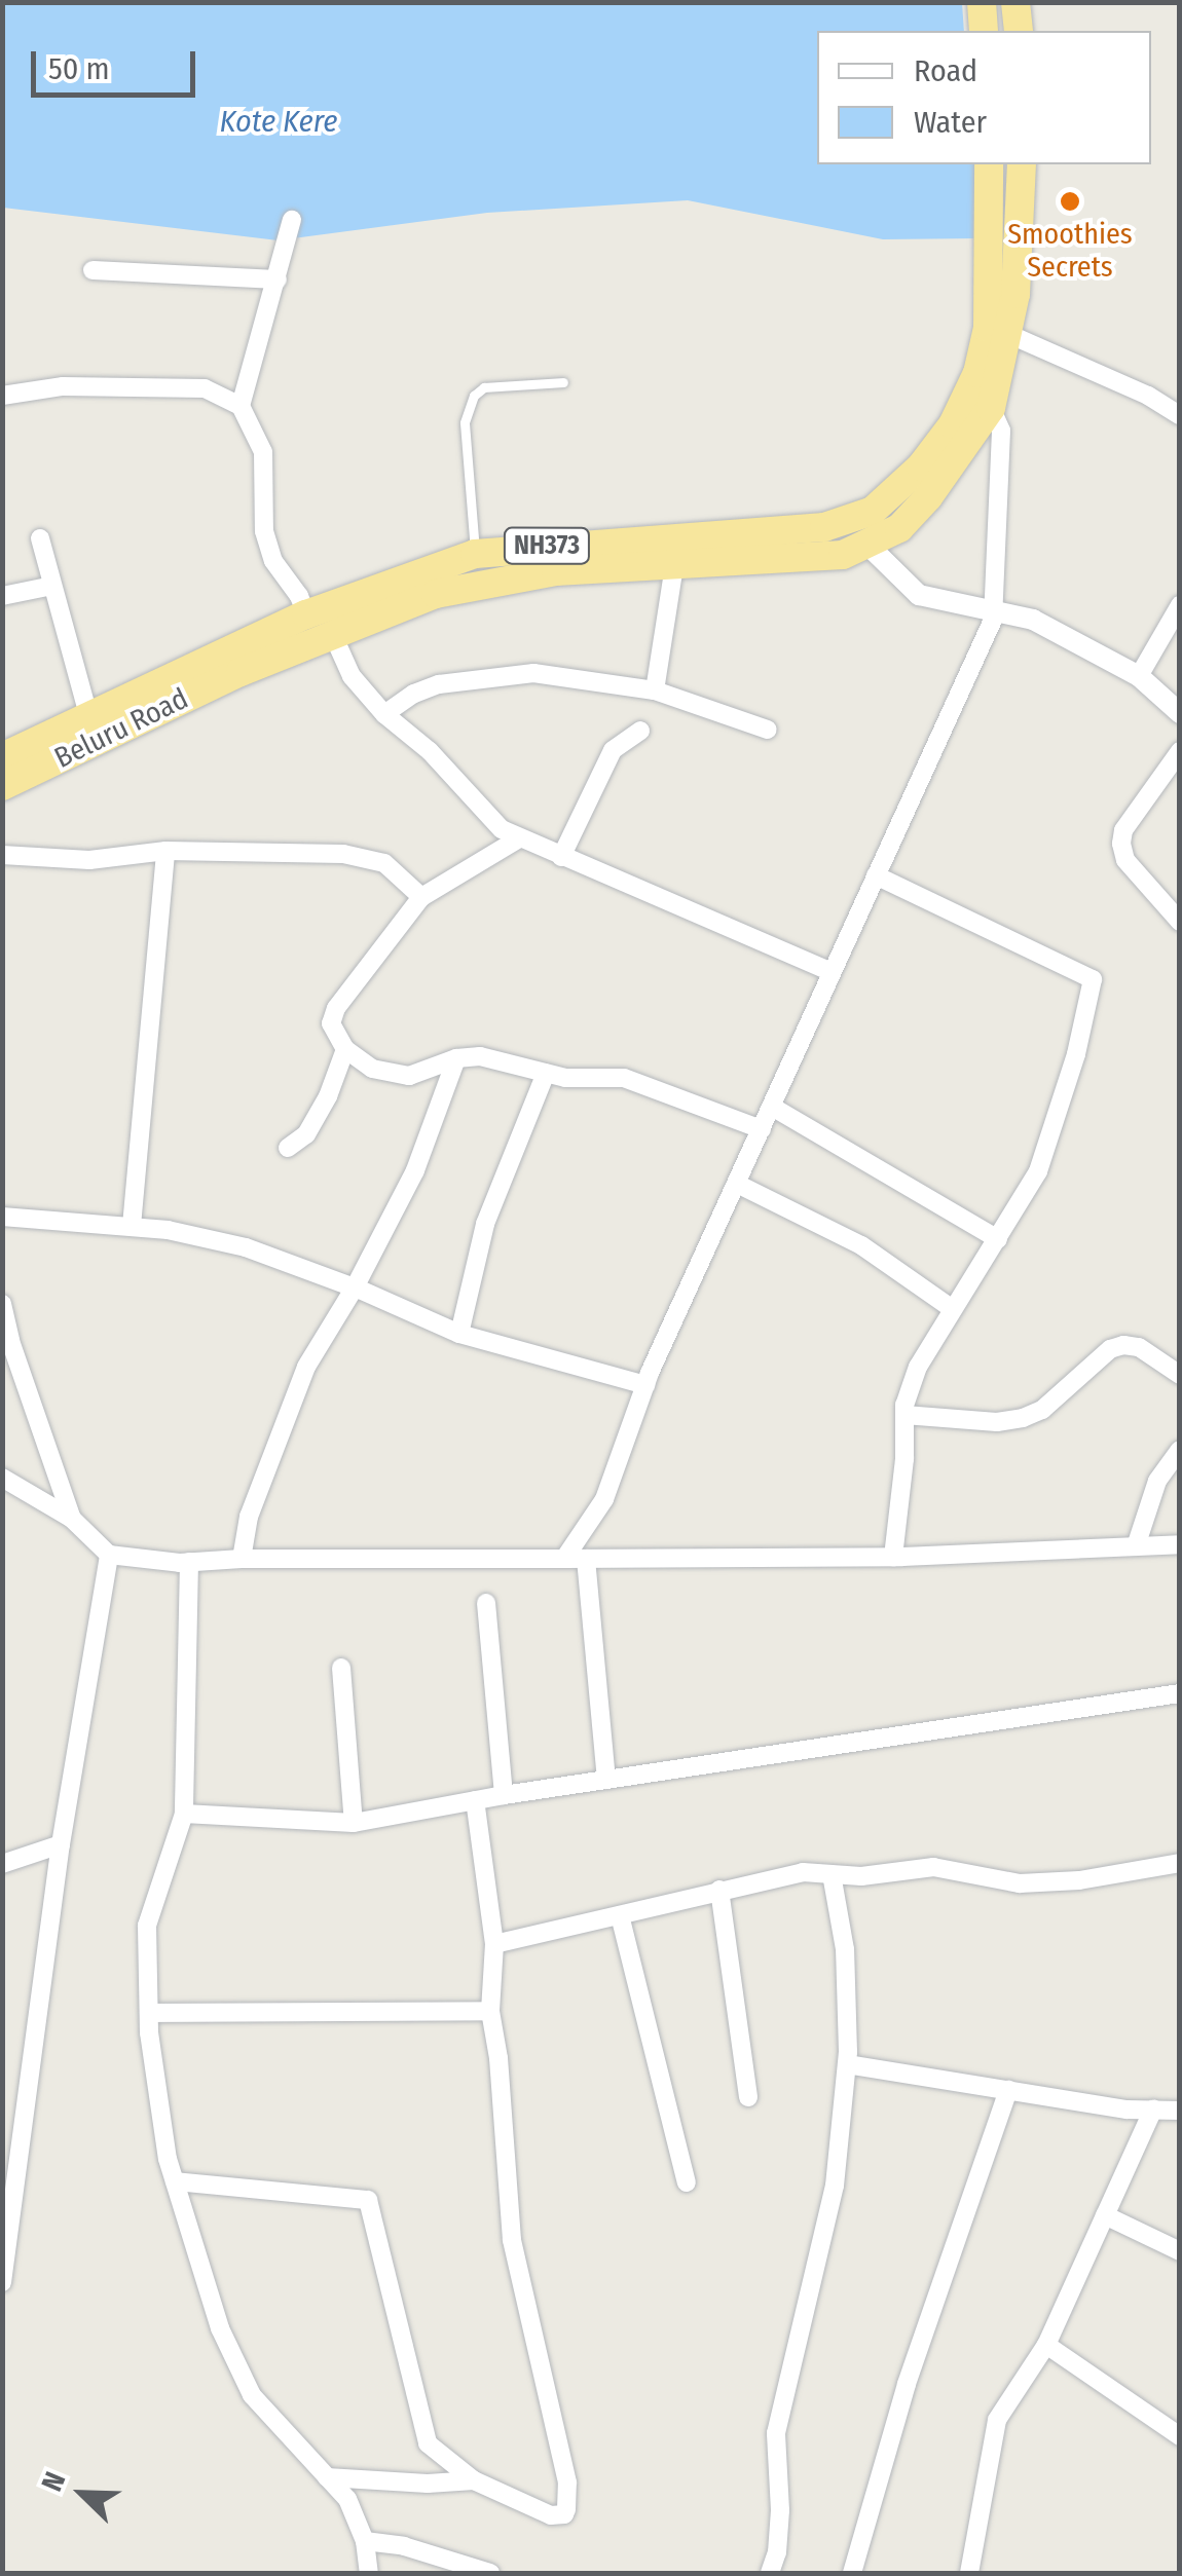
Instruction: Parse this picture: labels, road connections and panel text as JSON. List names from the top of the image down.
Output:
{
  "streets": {
    "highway": ["NH373", "Beluru Road"]
  },
  "crossings": [
    ["NH373", "Beluru Road"]
  ],
  "water": ["Kote Kere"],
  "places": ["Smoothies Secrets"],
  "legend": ["Road", "Water"],
  "scale_bar": "50 m",
  "north": "top left"
}
